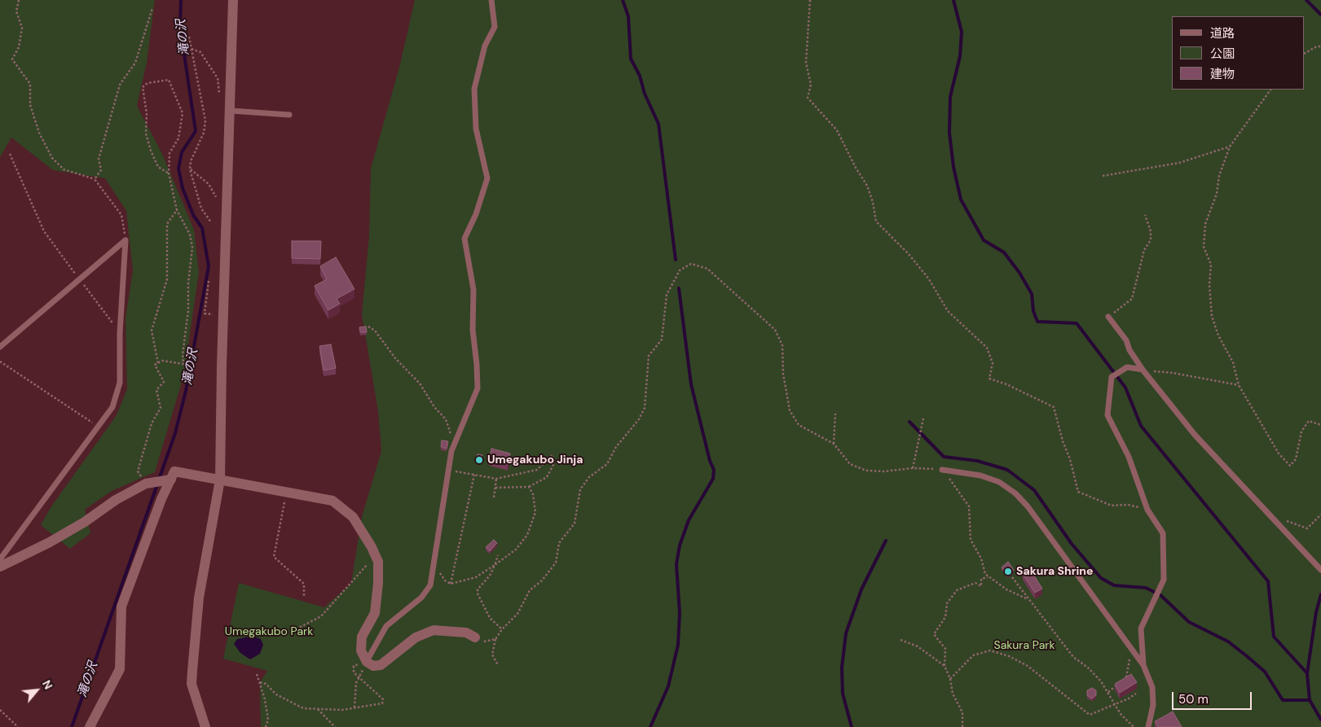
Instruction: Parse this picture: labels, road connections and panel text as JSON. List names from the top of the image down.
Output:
{
  "water": ["滝の沢"],
  "parks": ["Umegakubo Park", "Sakura Park"],
  "places": ["Umegakubo Jinja", "Sakura Shrine"],
  "legend": ["道路", "公園", "建物"],
  "scale_bar": "50 m",
  "north": "top right"
}
